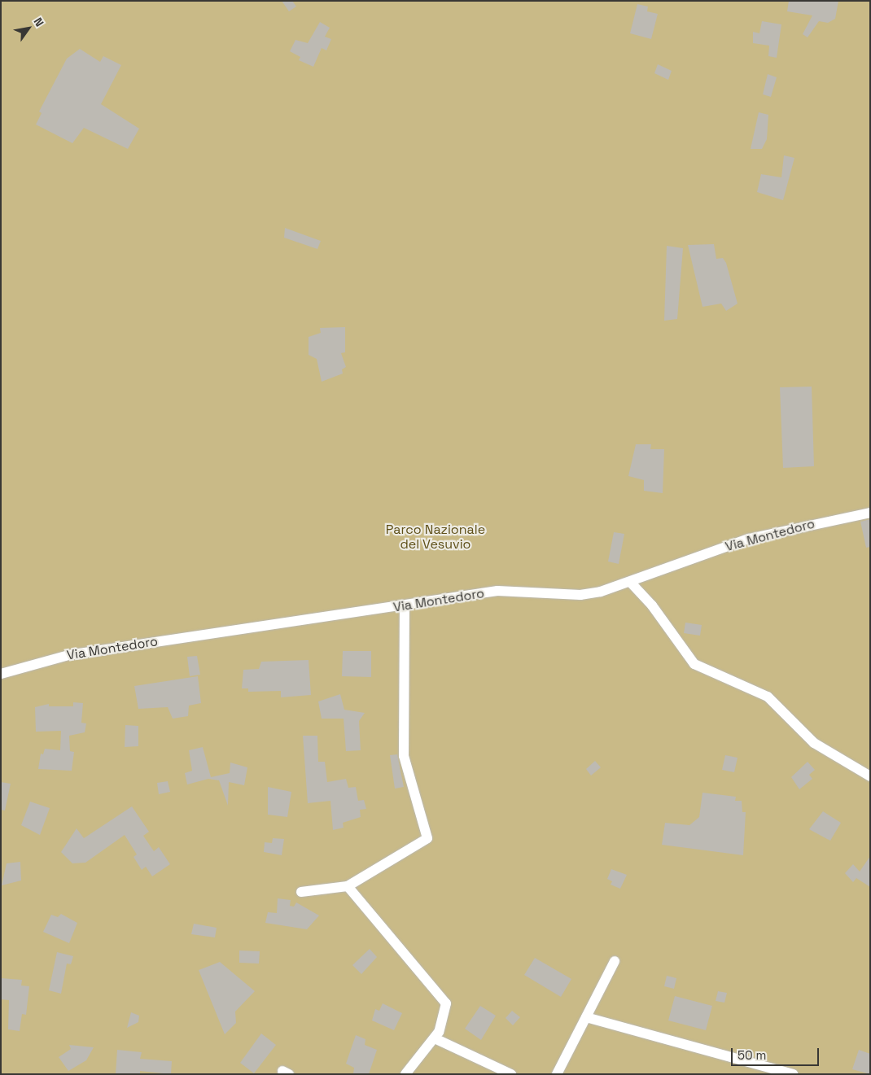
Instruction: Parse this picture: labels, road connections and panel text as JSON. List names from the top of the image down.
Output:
{
  "streets": {
    "street": ["Via Montedoro"]
  },
  "parks": ["Parco Nazionale del Vesuvio"],
  "scale_bar": "50 m",
  "north": "top right"
}
